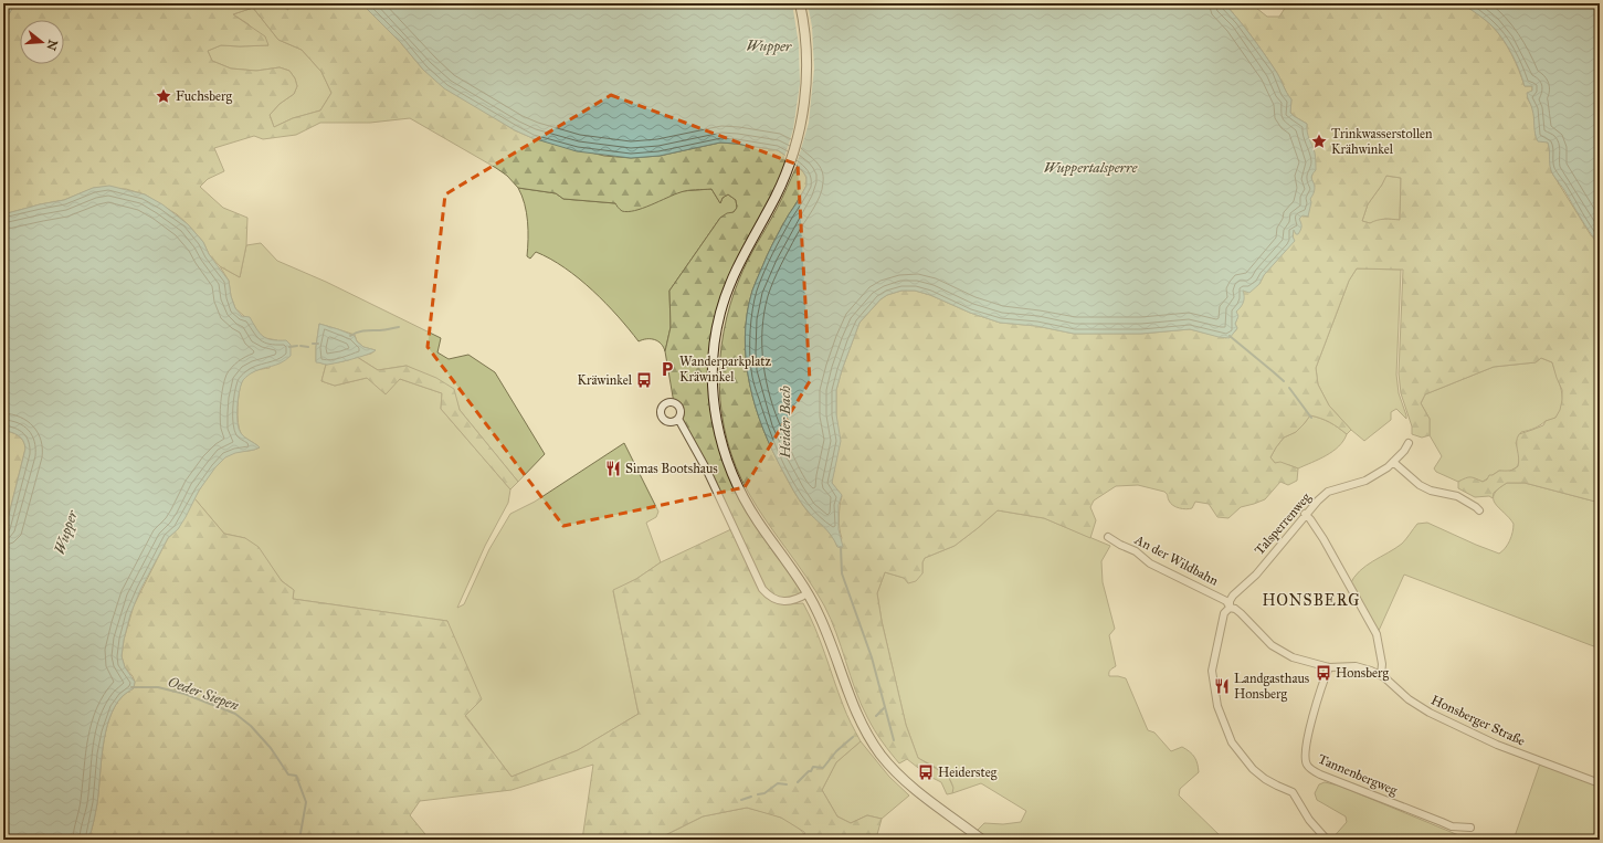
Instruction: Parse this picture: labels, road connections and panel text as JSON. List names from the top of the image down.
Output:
{
  "streets": {
    "street": [
      "Talsperrenweg",
      "An der Wildbahn",
      "Honsberger Straße",
      "Tannenbergweg"
    ]
  },
  "crossings": [
    ["Talsperrenweg", "An der Wildbahn"],
    ["Talsperrenweg", "Honsberger Straße"],
    ["An der Wildbahn", "Honsberger Straße"],
    ["Honsberger Straße", "Tannenbergweg"]
  ],
  "districts": ["HONSBERG"],
  "water": [
    "Wupper",
    "Wuppertalsperre",
    "Heider Bach",
    "Oeder Siepen"
  ],
  "places": {
    "place": ["Fuchsberg", "Trinkwasserstollen Krähwinkel"],
    "parking": ["Wanderparkplatz Kräwinkel"],
    "bus stop": ["Kräwinkel", "Honsberg", "Heidersteg"],
    "restaurant": ["Simas Bootshaus", "Landgasthaus Honsberg"]
  },
  "north": "right"
}
